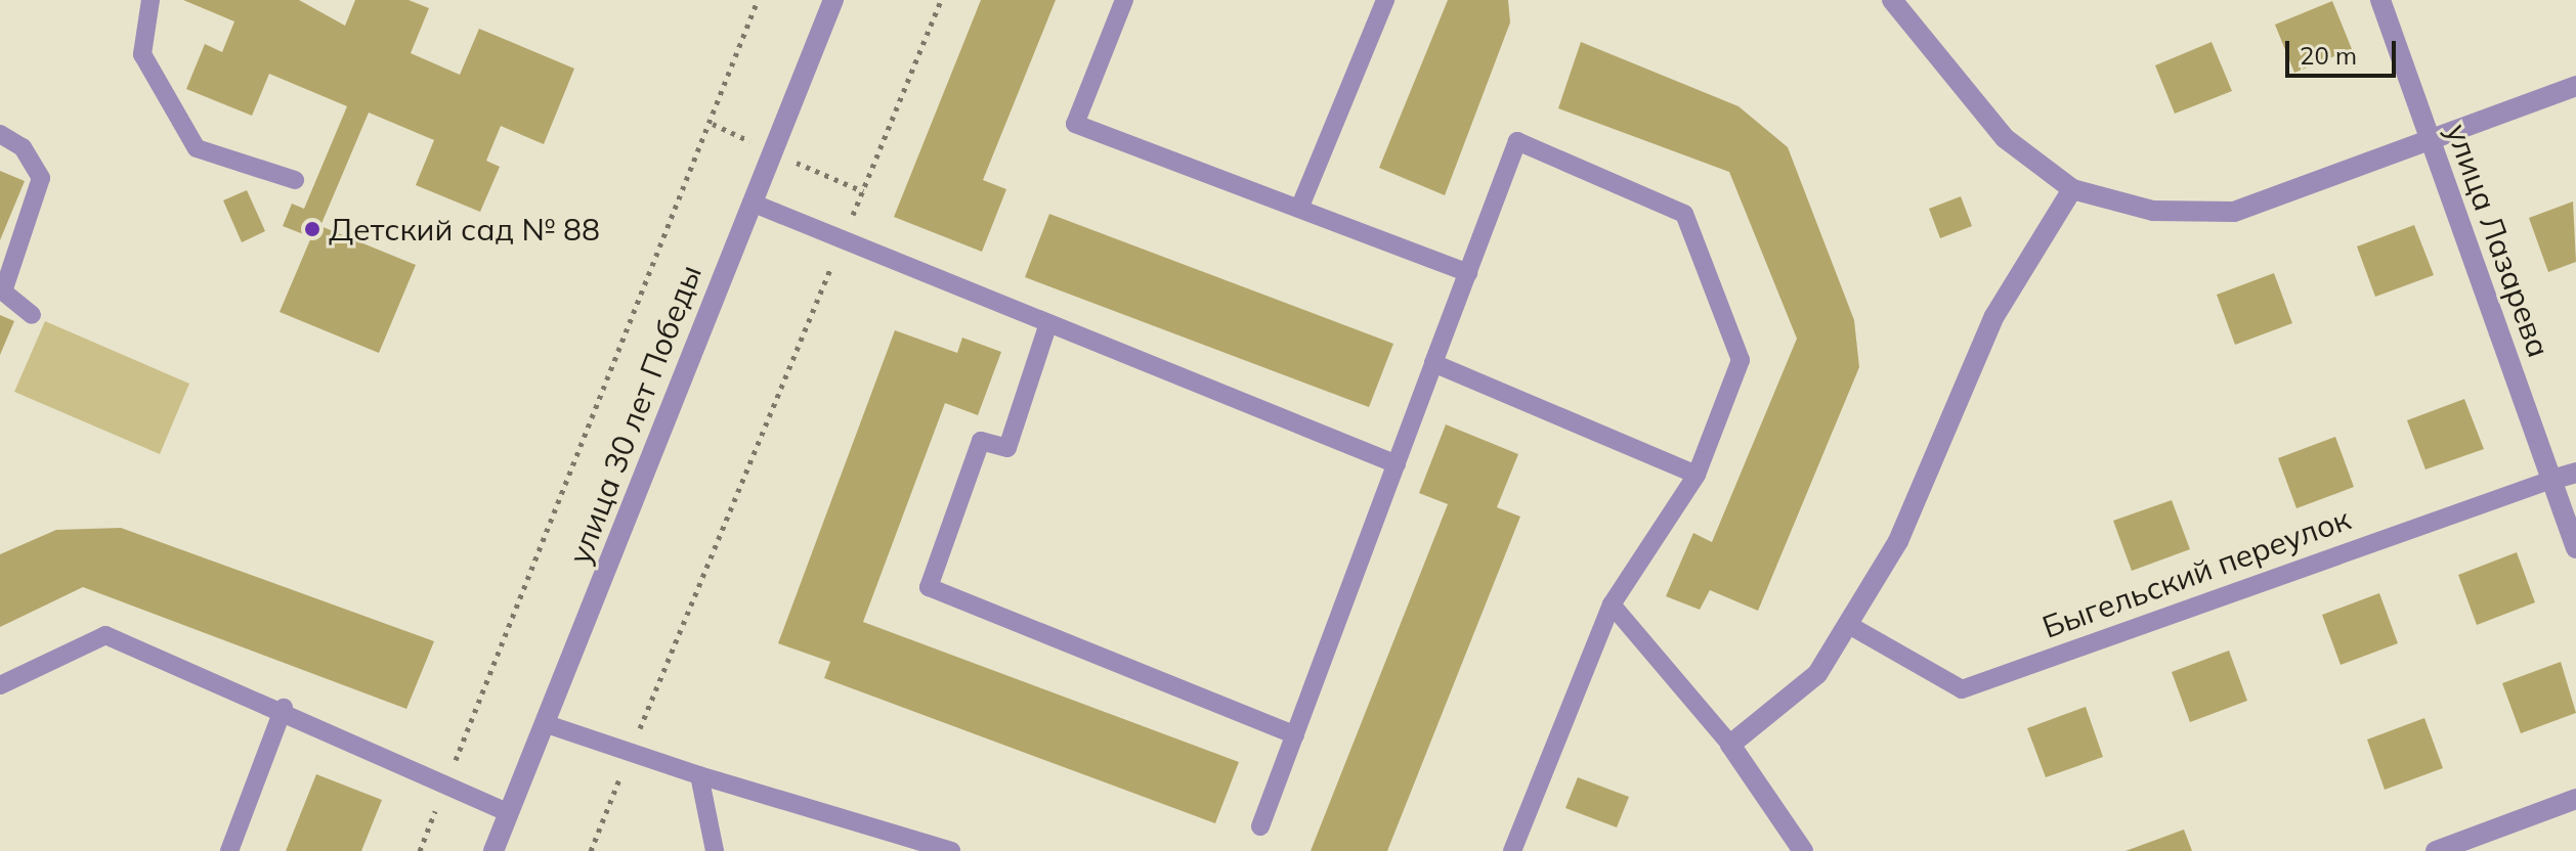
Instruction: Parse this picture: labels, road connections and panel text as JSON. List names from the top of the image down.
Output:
{
  "streets": {
    "street": ["улица Лазарева", "улица 30 лет Победы", "Быгельский переулок"]
  },
  "crossings": [
    ["улица Лазарева", "Быгельский переулок"]
  ],
  "places": ["Детский сад № 88"],
  "scale_bar": "20 m"
}
